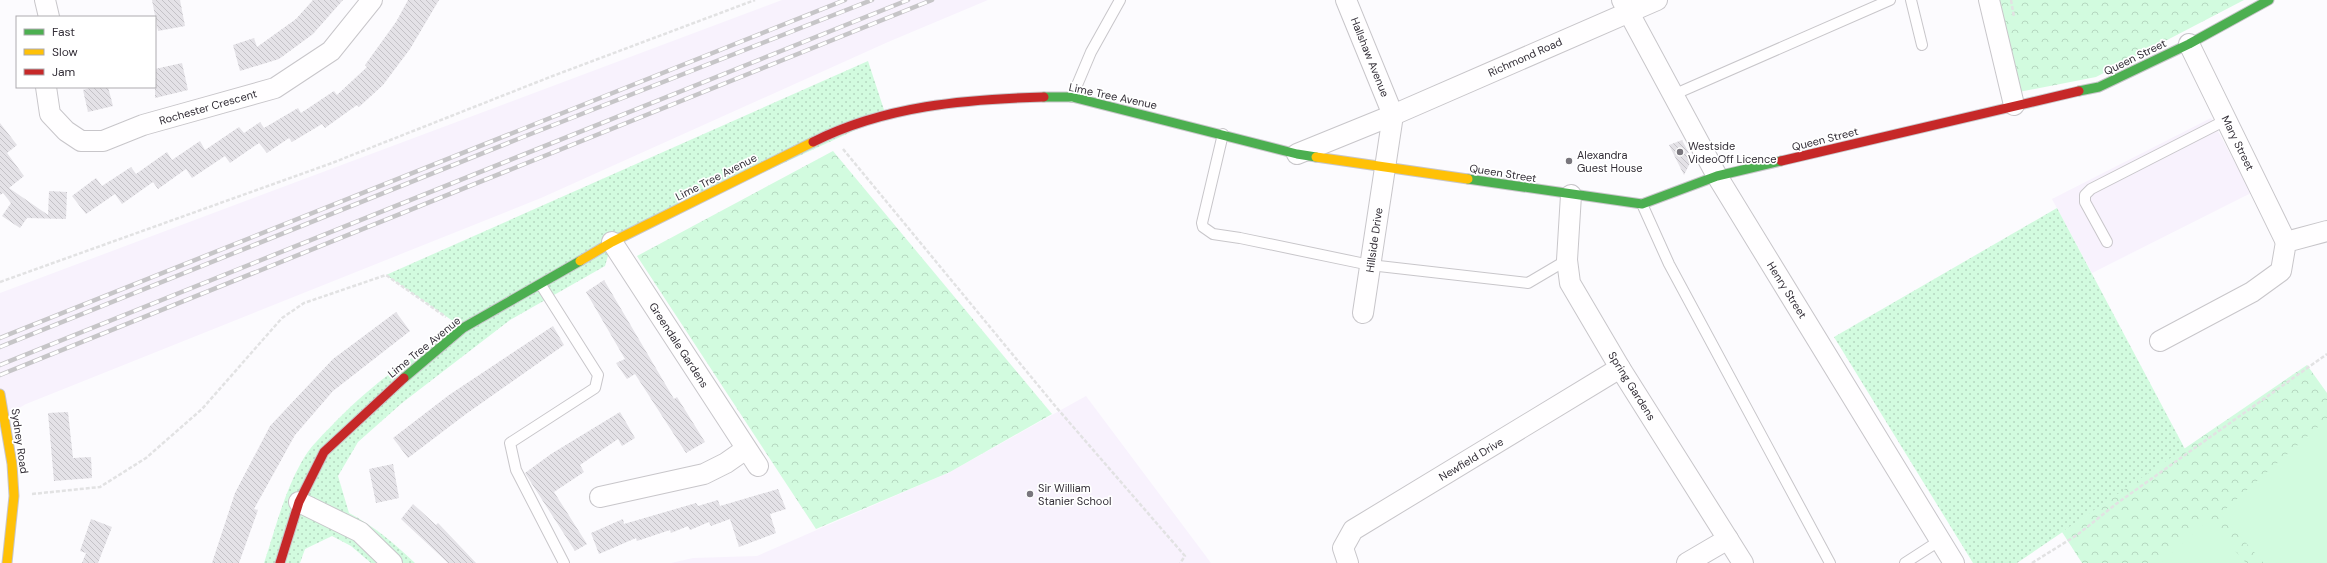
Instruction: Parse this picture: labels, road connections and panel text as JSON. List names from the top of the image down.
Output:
{
  "streets": {
    "street": [
      "Hallshaw Avenue",
      "Richmond Road",
      "Queen Street",
      "Lime Tree Avenue",
      "Rochester Crescent",
      "Mary Street",
      "Hillside Drive",
      "Henry Street",
      "Greendale Gardens",
      "Spring Gardens",
      "Sydney Road",
      "Newfield Drive"
    ]
  },
  "crossings": [
    ["Hallshaw Avenue", "Richmond Road"],
    ["Richmond Road", "Queen Street"],
    ["Richmond Road", "Lime Tree Avenue"],
    ["Richmond Road", "Henry Street"],
    ["Queen Street", "Lime Tree Avenue"],
    ["Queen Street", "Mary Street"],
    ["Queen Street", "Hillside Drive"],
    ["Queen Street", "Henry Street"],
    ["Queen Street", "Spring Gardens"],
    ["Lime Tree Avenue", "Greendale Gardens"],
    ["Spring Gardens", "Newfield Drive"]
  ],
  "places": ["Westside VideoOff Licence", "Alexandra Guest House", "Sir William Stanier School"],
  "legend": ["Fast", "Slow", "Jam"]
}
